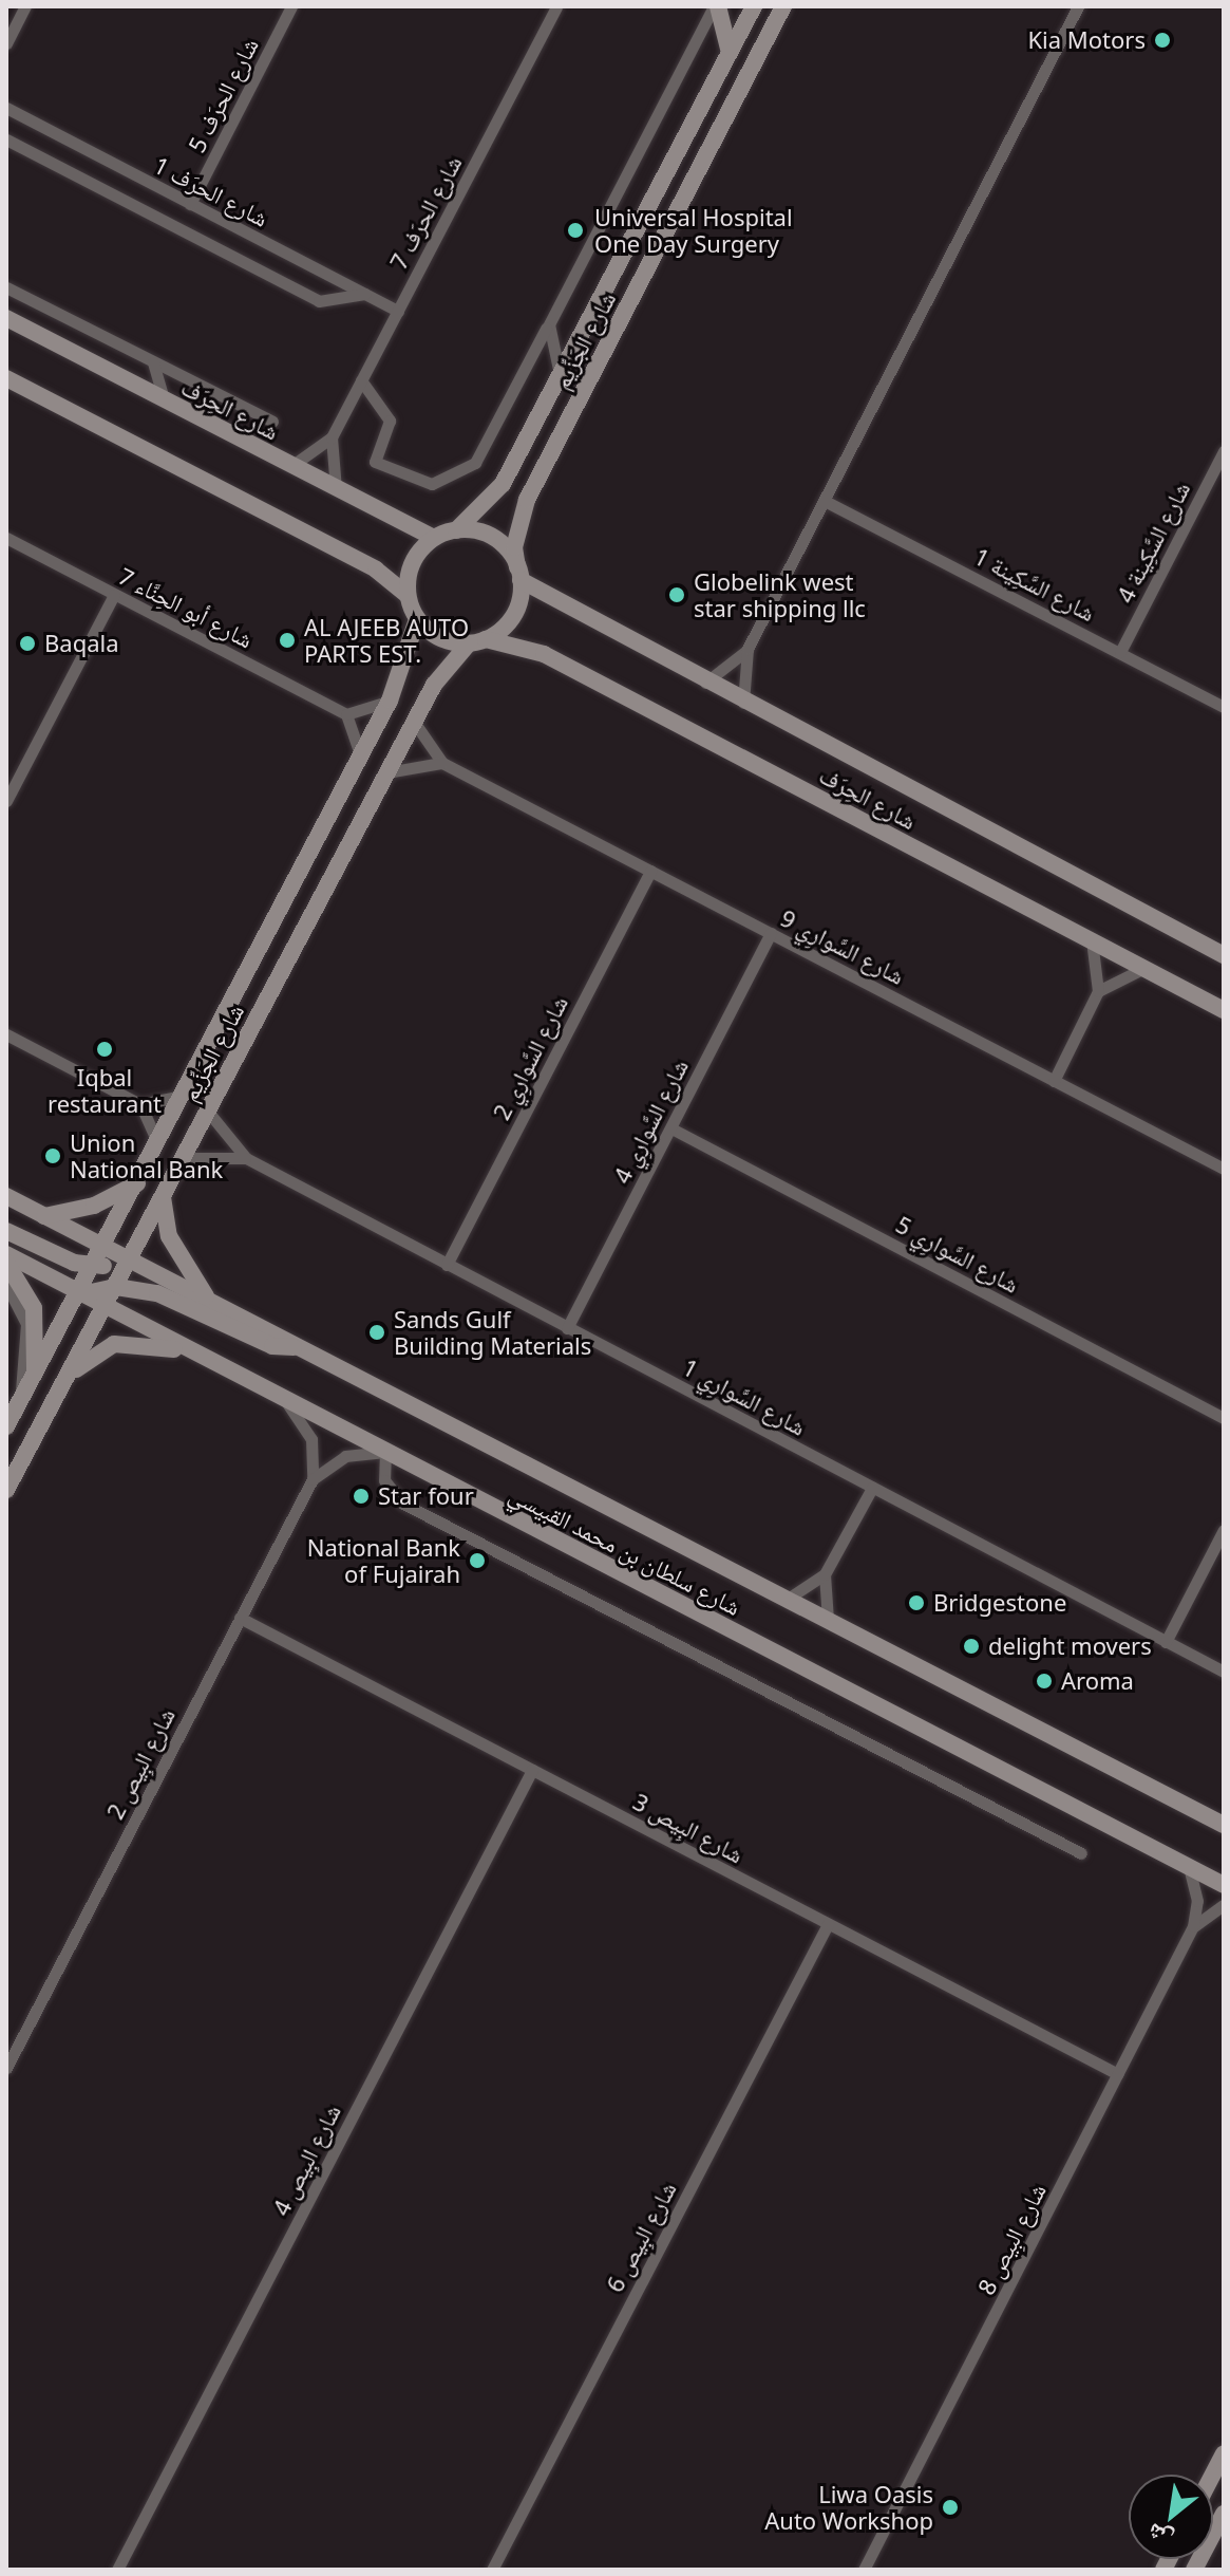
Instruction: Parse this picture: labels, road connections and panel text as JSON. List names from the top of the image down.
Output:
{
  "streets": {
    "street": [
      "شارع الحرَف 5",
      "شارع الحرَف 1",
      "شارع الحرَف 7",
      "شارع الجَزِّيم",
      "شارع الحِرَف",
      "شارع السَّكِينة 4",
      "شارع السَّكِينة 1",
      "شارع أبو الحِنَّاء 7",
      "شارع السَّوارِي 9",
      "شارع السَّوارِي 2",
      "شارع السَّوارِي 4",
      "شارع السَّوارِي 5",
      "شارع السَّوارِي 1",
      "شارع سلطان بن محمد القبيسي",
      "شارع البِيص 2",
      "شارع البِيص 3",
      "شارع البِيص 4",
      "شارع البِيص 6",
      "شارع البِيص 8"
    ]
  },
  "crossings": [
    ["شارع الحرَف 5", "شارع الحرَف 1"],
    ["شارع الحرَف 1", "شارع الحرَف 7"],
    ["شارع الحرَف 7", "شارع الحِرَف"],
    ["شارع الجَزِّيم", "شارع الحِرَف"],
    ["شارع الجَزِّيم", "شارع السَّوارِي 9"],
    ["شارع الجَزِّيم", "شارع السَّوارِي 1"],
    ["شارع الجَزِّيم", "شارع سلطان بن محمد القبيسي"],
    ["شارع السَّكِينة 4", "شارع السَّكِينة 1"],
    ["شارع السَّوارِي 9", "شارع السَّوارِي 2"],
    ["شارع السَّوارِي 9", "شارع السَّوارِي 4"],
    ["شارع السَّوارِي 2", "شارع السَّوارِي 1"],
    ["شارع السَّوارِي 4", "شارع السَّوارِي 5"],
    ["شارع السَّوارِي 4", "شارع السَّوارِي 1"],
    ["شارع سلطان بن محمد القبيسي", "شارع البِيص 8"],
    ["شارع البِيص 2", "شارع البِيص 3"],
    ["شارع البِيص 3", "شارع البِيص 4"],
    ["شارع البِيص 3", "شارع البِيص 6"],
    ["شارع البِيص 3", "شارع البِيص 8"]
  ],
  "places": [
    "Kia Motors",
    "Universal Hospital One Day Surgery",
    "Globelink west star shipping llc",
    "AL AJEEB AUTO PARTS EST.",
    "Baqala",
    "Iqbal restaurant",
    "Union National Bank",
    "Sands Gulf Building Materials",
    "Star four",
    "National Bank of Fujairah",
    "Bridgestone",
    "delight movers",
    "Aroma",
    "Liwa Oasis Auto Workshop"
  ],
  "north": "bottom left"
}
